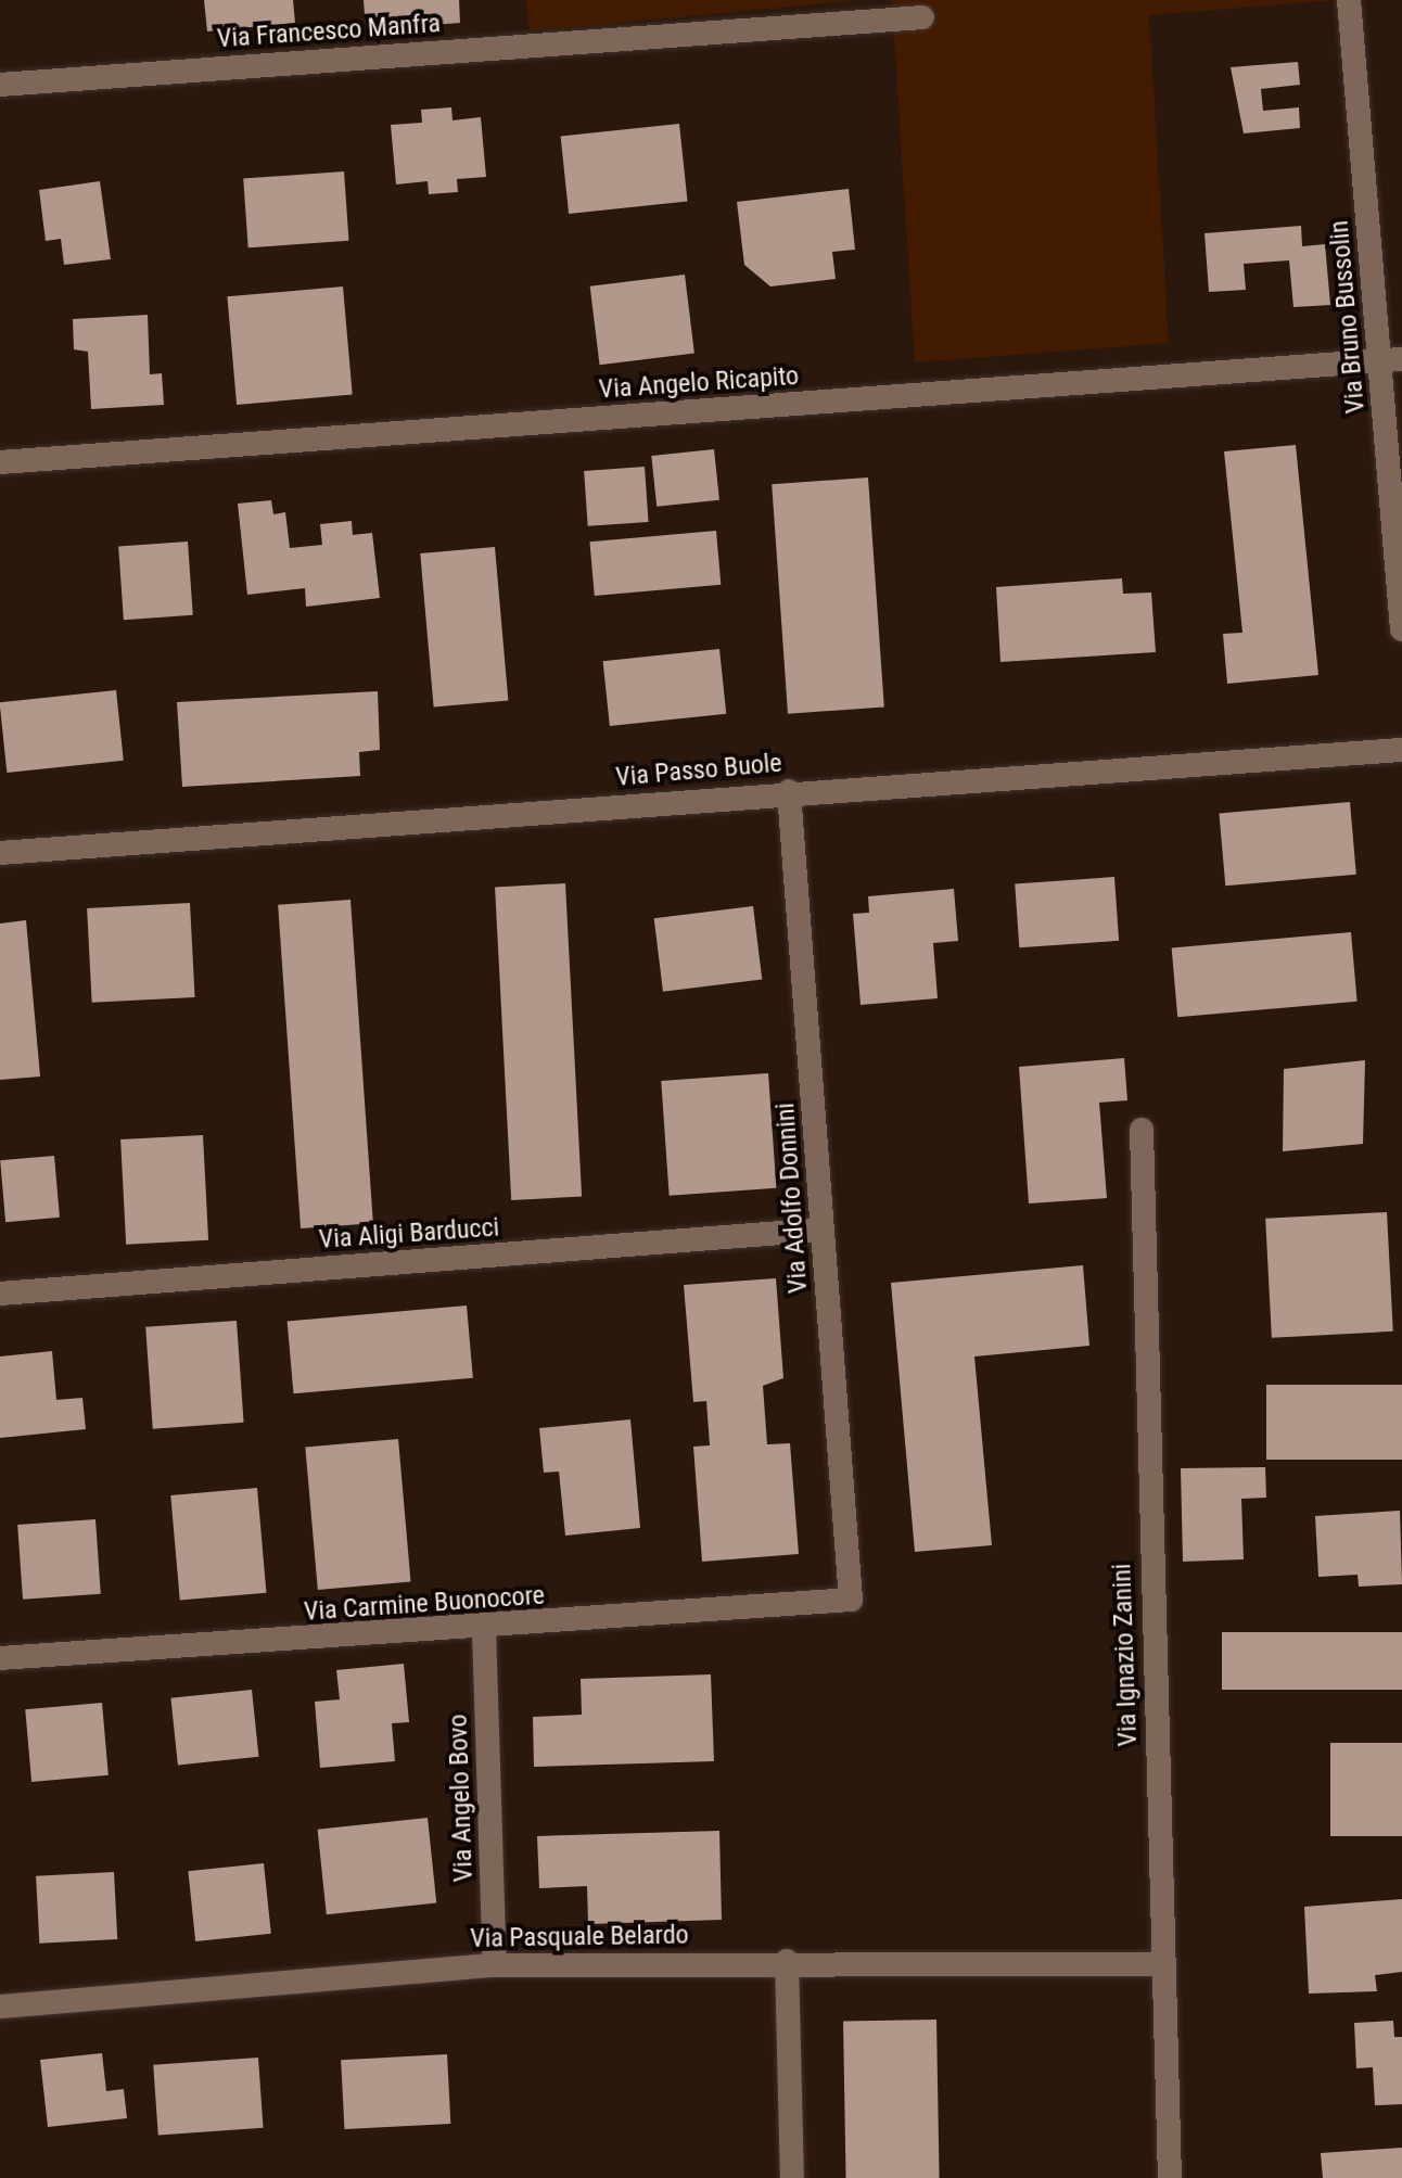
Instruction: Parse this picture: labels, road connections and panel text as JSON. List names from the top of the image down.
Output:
{
  "streets": {
    "street": [
      "Via Francesco Manfra",
      "Via Bruno Bussolin",
      "Via Angelo Ricapito",
      "Via Passo Buole",
      "Via Adolfo Donnini",
      "Via Aligi Barducci",
      "Via Carmine Buonocore",
      "Via Ignazio Zanini",
      "Via Angelo Bovo",
      "Via Pasquale Belardo"
    ]
  },
  "crossings": [
    ["Via Bruno Bussolin", "Via Angelo Ricapito"],
    ["Via Passo Buole", "Via Adolfo Donnini"],
    ["Via Adolfo Donnini", "Via Aligi Barducci"],
    ["Via Adolfo Donnini", "Via Carmine Buonocore"],
    ["Via Carmine Buonocore", "Via Angelo Bovo"],
    ["Via Ignazio Zanini", "Via Pasquale Belardo"],
    ["Via Angelo Bovo", "Via Pasquale Belardo"]
  ]
}
